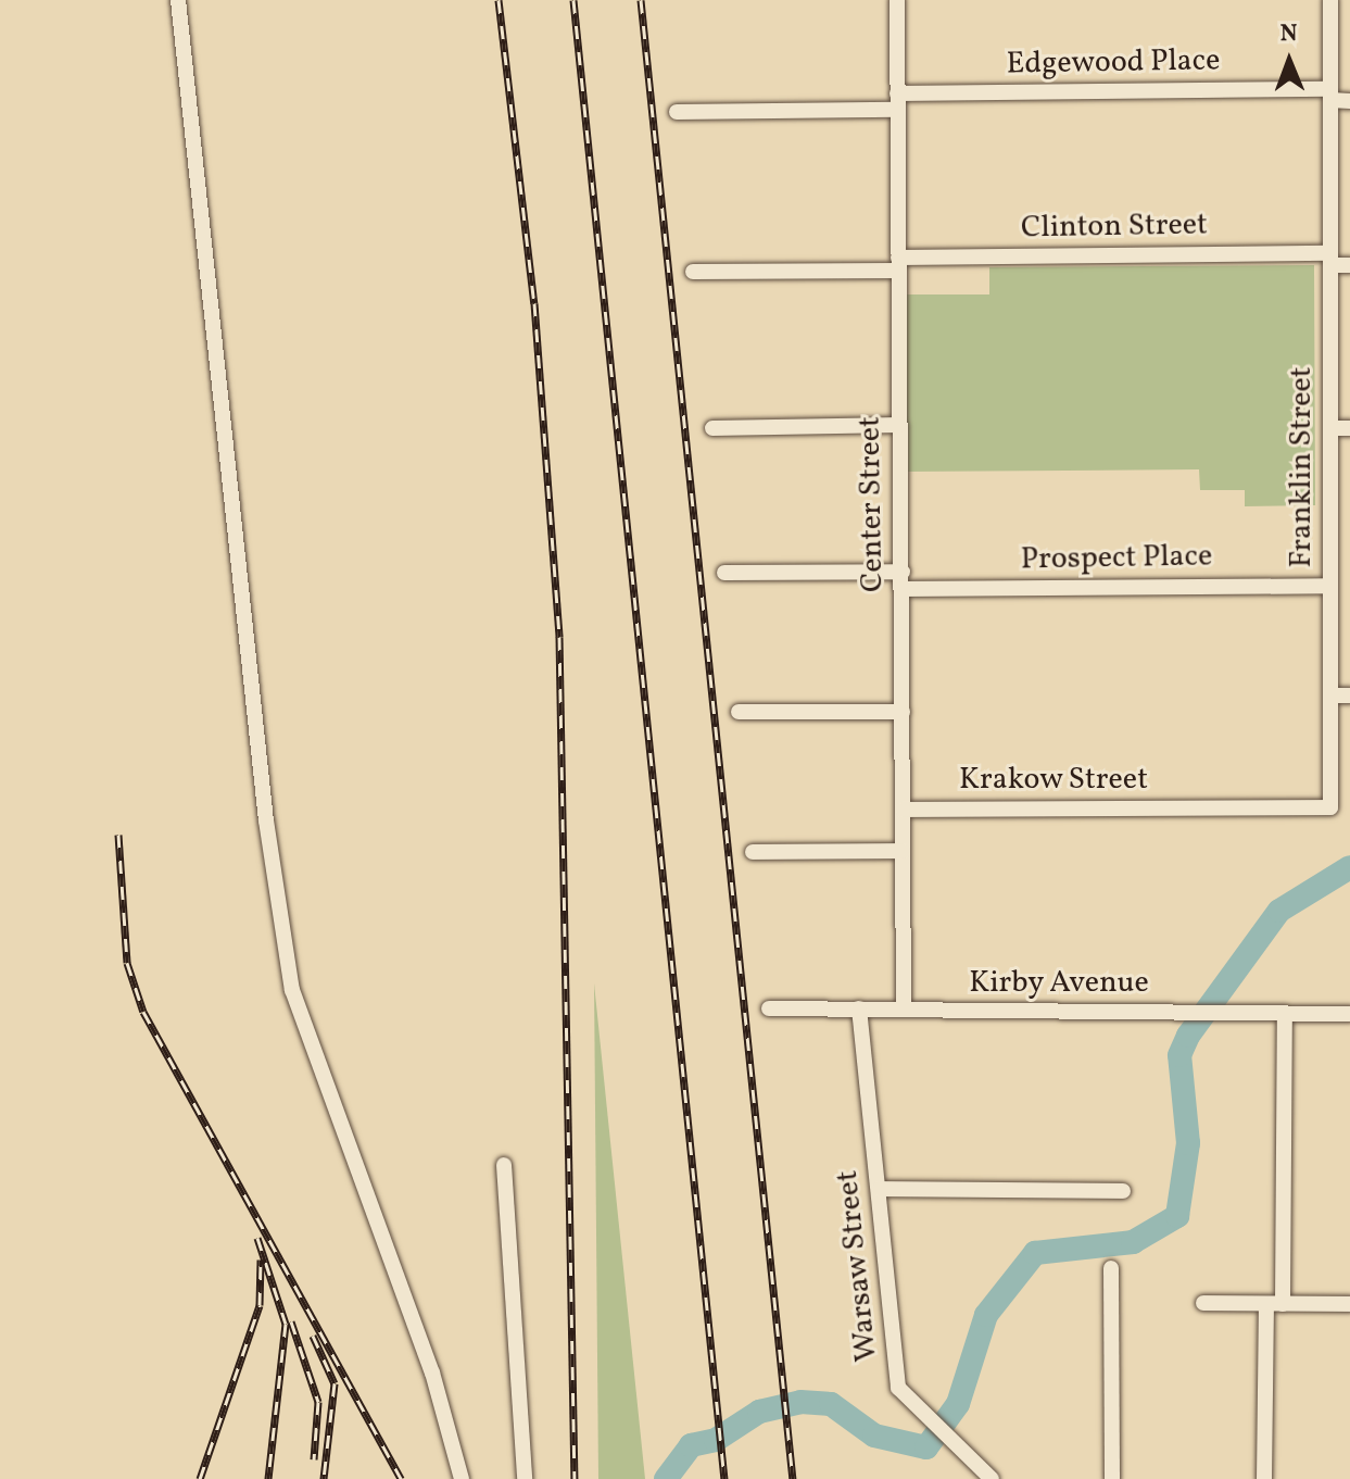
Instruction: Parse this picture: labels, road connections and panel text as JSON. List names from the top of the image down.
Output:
{
  "streets": {
    "street": [
      "Edgewood Place",
      "Clinton Street",
      "Franklin Street",
      "Center Street",
      "Prospect Place",
      "Krakow Street",
      "Kirby Avenue",
      "Warsaw Street"
    ]
  },
  "crossings": [
    ["Edgewood Place", "Franklin Street"],
    ["Edgewood Place", "Center Street"],
    ["Clinton Street", "Franklin Street"],
    ["Clinton Street", "Center Street"],
    ["Franklin Street", "Prospect Place"],
    ["Franklin Street", "Krakow Street"],
    ["Center Street", "Prospect Place"],
    ["Center Street", "Krakow Street"],
    ["Center Street", "Kirby Avenue"],
    ["Kirby Avenue", "Warsaw Street"]
  ],
  "north": "top"
}
